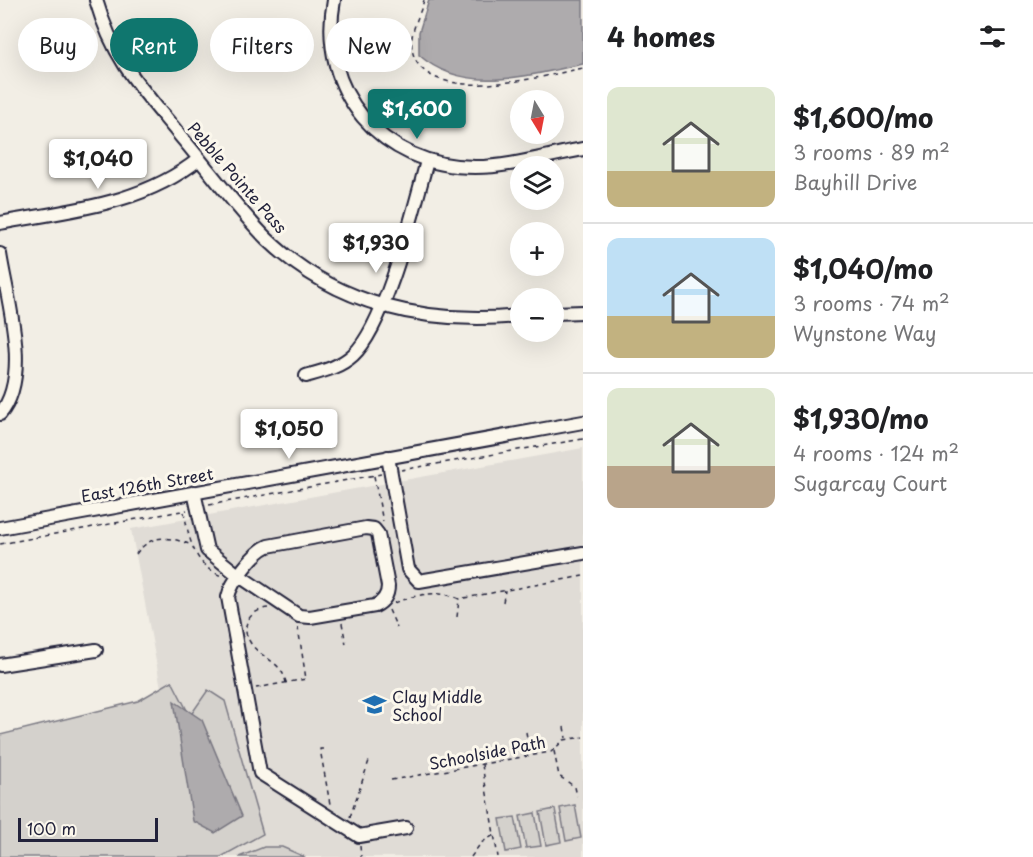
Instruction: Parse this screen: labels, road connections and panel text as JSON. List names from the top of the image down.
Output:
{
  "streets": {
    "street": ["Pebble Pointe Pass", "East 126th Street"],
    "path": ["Schoolside Path"]
  },
  "places": {
    "school or university": ["Clay Middle School"]
  },
  "scale_bar": "100 m",
  "north": "bottom",
  "page": {
    "heading": "4 homes",
    "chip": [
      "Buy",
      "Rent",
      "Filters",
      "New"
    ],
    "list": [
      {
        "name": "$1,600/mo",
        "note": "3 rooms · 89 m² · Bayhill Drive"
      },
      {
        "name": "$1,040/mo",
        "note": "3 rooms · 74 m² · Wynstone Way"
      },
      {
        "name": "$1,930/mo",
        "note": "4 rooms · 124 m² · Sugarcay Court"
      }
    ],
    "price": [
      "$1,600",
      "$1,040",
      "$1,930",
      "$1,050"
    ],
    "map_buttons": ["+", "−"],
    "scale": "100 m"
  }
}
